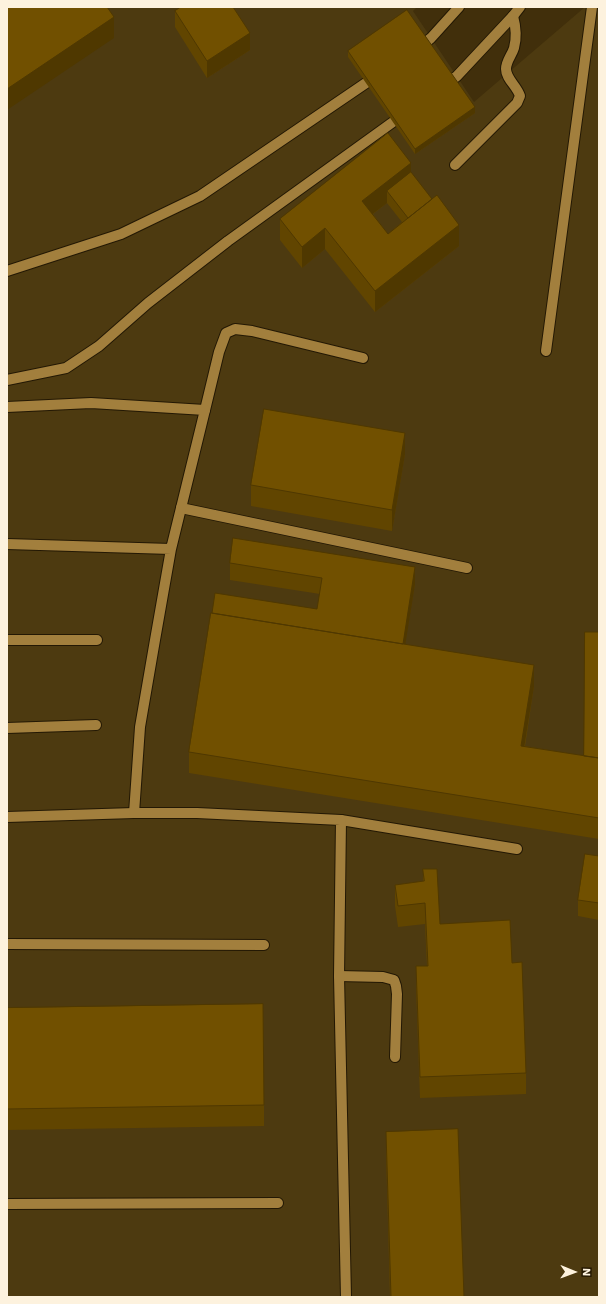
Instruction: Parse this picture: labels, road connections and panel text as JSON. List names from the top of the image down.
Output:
{
  "north": "right"
}
